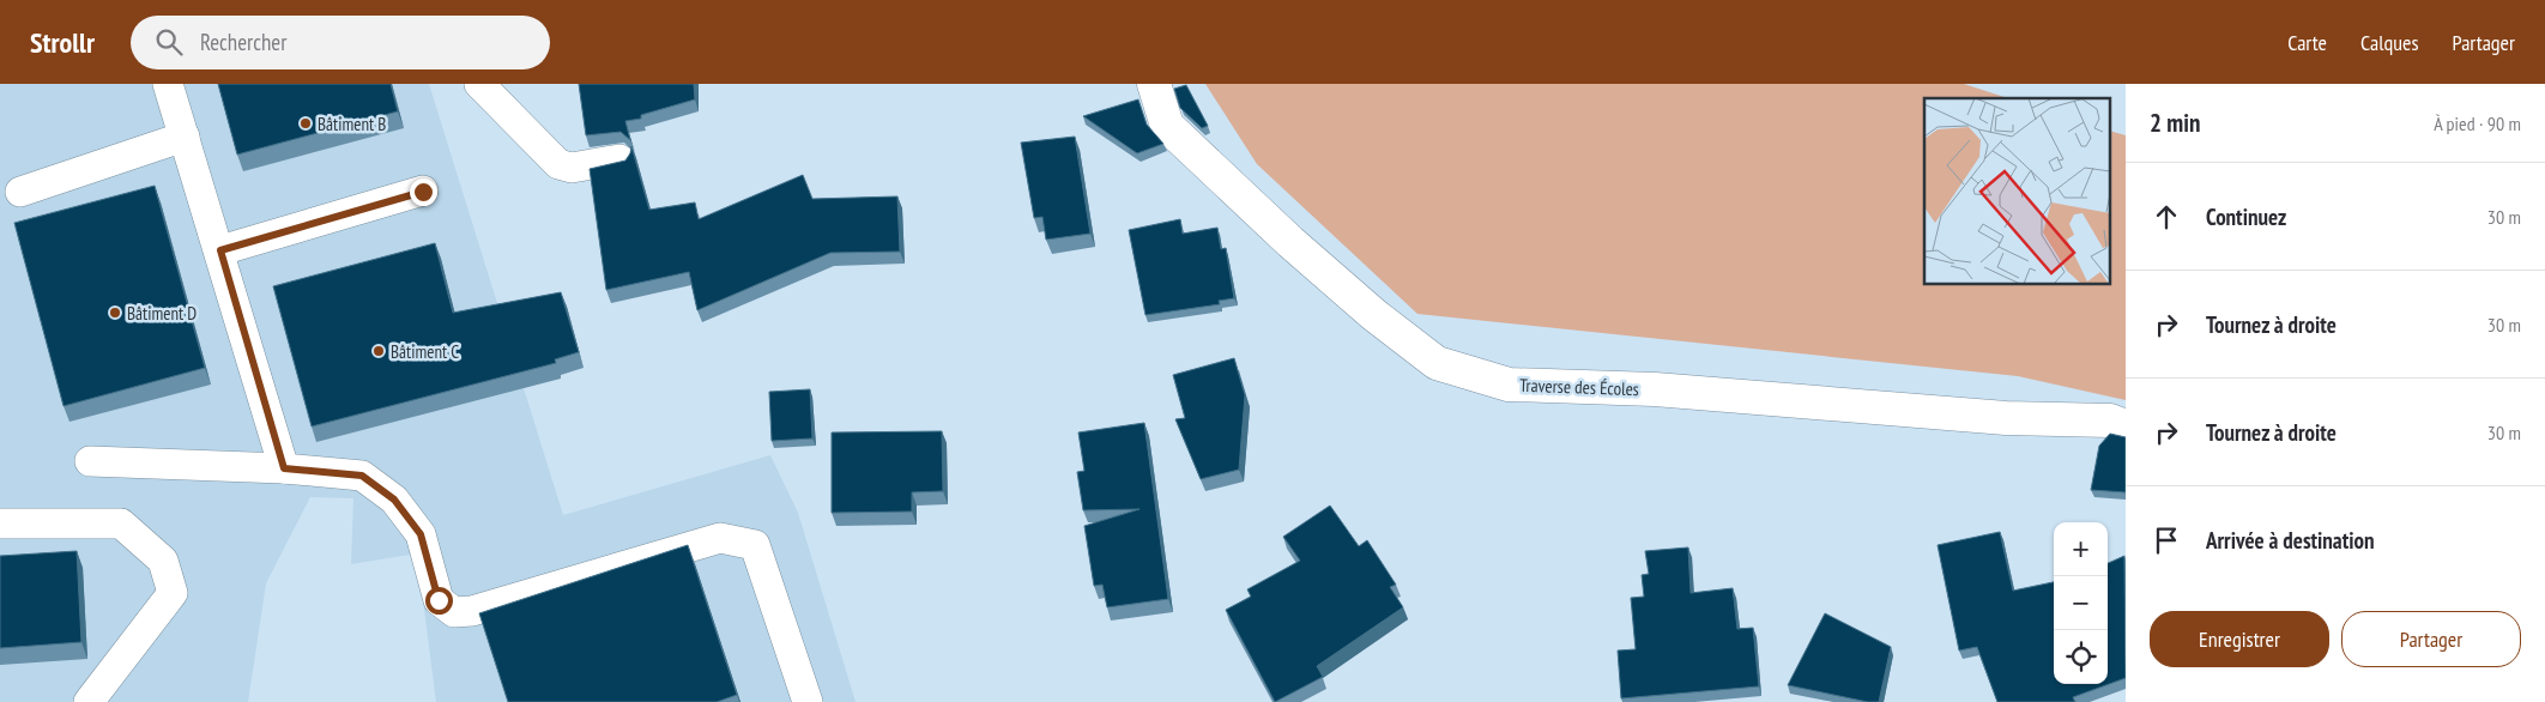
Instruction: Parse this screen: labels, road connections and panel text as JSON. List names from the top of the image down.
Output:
{
  "streets": {
    "street": ["Traverse des Écoles"]
  },
  "places": ["Bâtiment B", "Bâtiment D", "Bâtiment C"],
  "page": {
    "header": "Strollr",
    "search": "Rechercher",
    "nav": ["Carte", "Calques", "Partager"],
    "heading": ["2 min", "À pied · 90 m"],
    "list": [
      ["Continuez", "30 m"],
      ["Tournez à droite", "30 m"],
      ["Tournez à droite", "30 m"],
      "Arrivée à destination"
    ],
    "map_buttons": ["+", "−"],
    "buttons": ["Enregistrer", "Partager"]
  }
}
